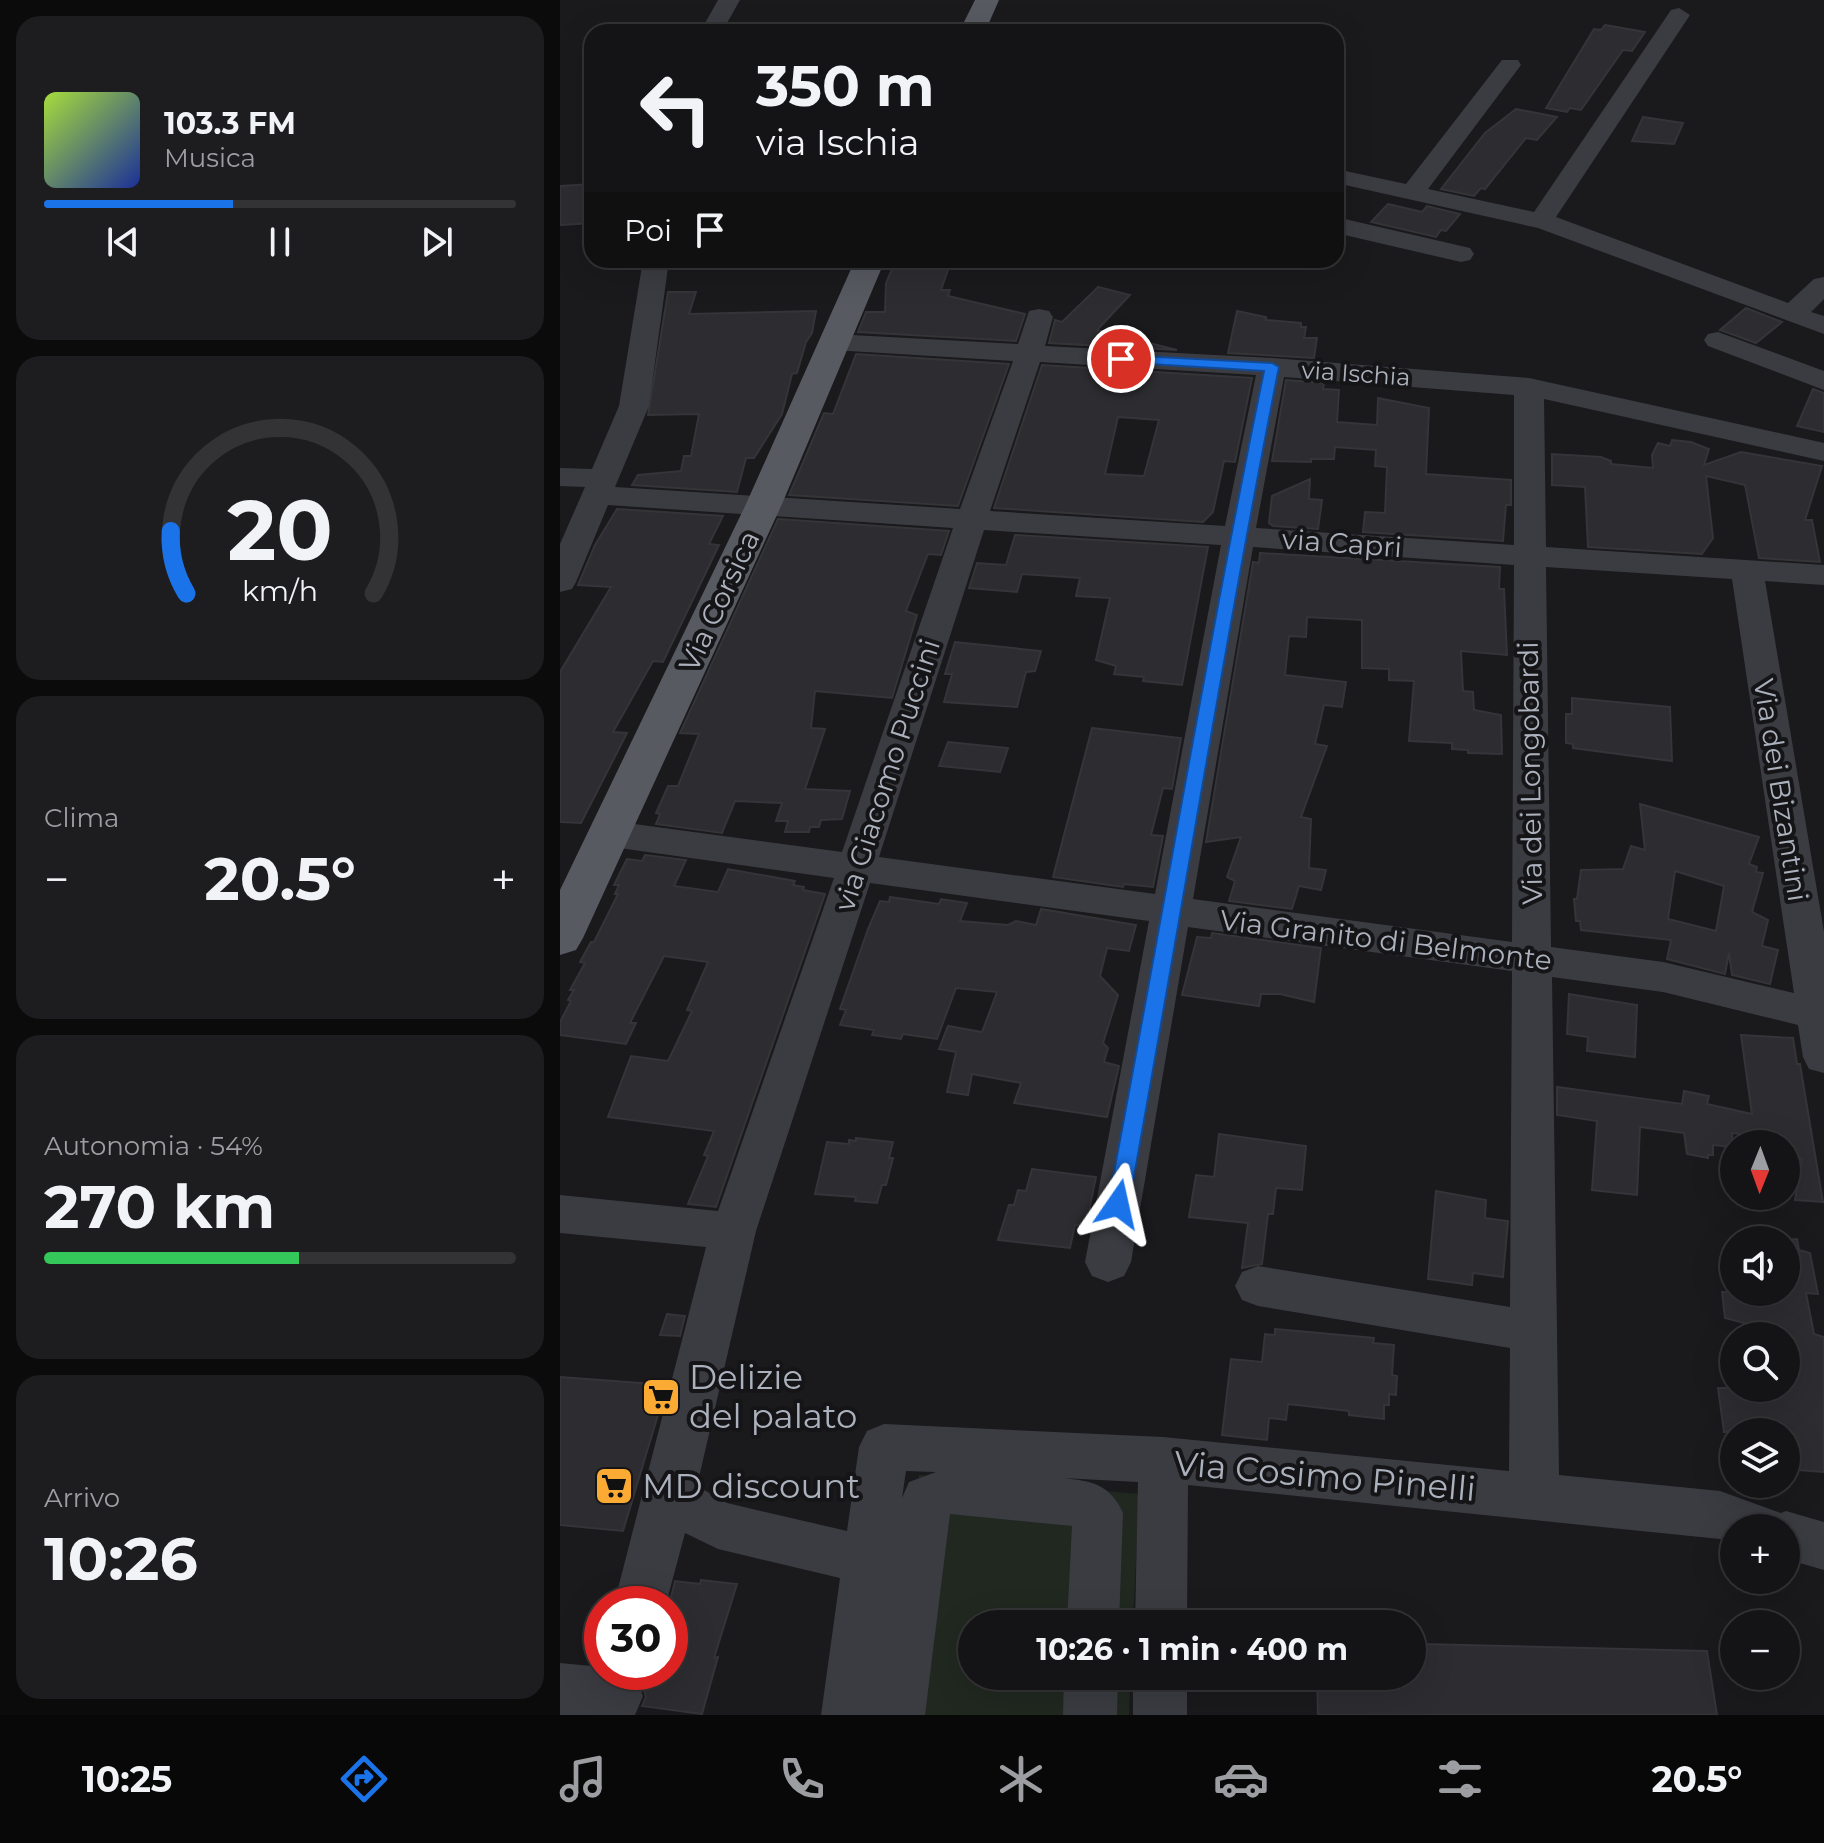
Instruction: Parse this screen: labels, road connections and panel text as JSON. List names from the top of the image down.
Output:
{
  "streets": {
    "main road": ["Via Corsica"],
    "street": [
      "via Ischia",
      "via Capri",
      "Via dei Longobardi",
      "via Giacomo Puccini",
      "Via dei Bizantini",
      "Via Granito di Belmonte",
      "Via Cosimo Pinelli"
    ]
  },
  "crossings": [
    ["via Ischia", "Via Corsica"],
    ["via Ischia", "Via dei Longobardi"],
    ["via Ischia", "via Giacomo Puccini"],
    ["via Capri", "Via Corsica"],
    ["via Capri", "Via dei Longobardi"],
    ["via Capri", "via Giacomo Puccini"],
    ["via Capri", "Via dei Bizantini"],
    ["Via Corsica", "Via Granito di Belmonte"],
    ["Via dei Longobardi", "Via Granito di Belmonte"],
    ["Via dei Longobardi", "Via Cosimo Pinelli"],
    ["via Giacomo Puccini", "Via Granito di Belmonte"],
    ["Via dei Bizantini", "Via Granito di Belmonte"]
  ],
  "places": {
    "supermarket": ["Delizie del palato", "MD discount"]
  },
  "north": "bottom",
  "page": {
    "turn": ["350 m", "via Ischia"],
    "song": ["103.3 FM", "Musica"],
    "then": "Poi",
    "tile": [
      "Clima",
      ["Autonomia · 54%", "270 km"],
      ["Arrivo", "10:26"]
    ],
    "heat": ["−", "20.5°", "+"],
    "map_buttons": ["+", "−"],
    "limit": "30",
    "trip": "10:26 · 1 min · 400 m",
    "tabs": ["10:25", "20.5°"],
    "gauge": ["20", "km/h"]
  }
}
